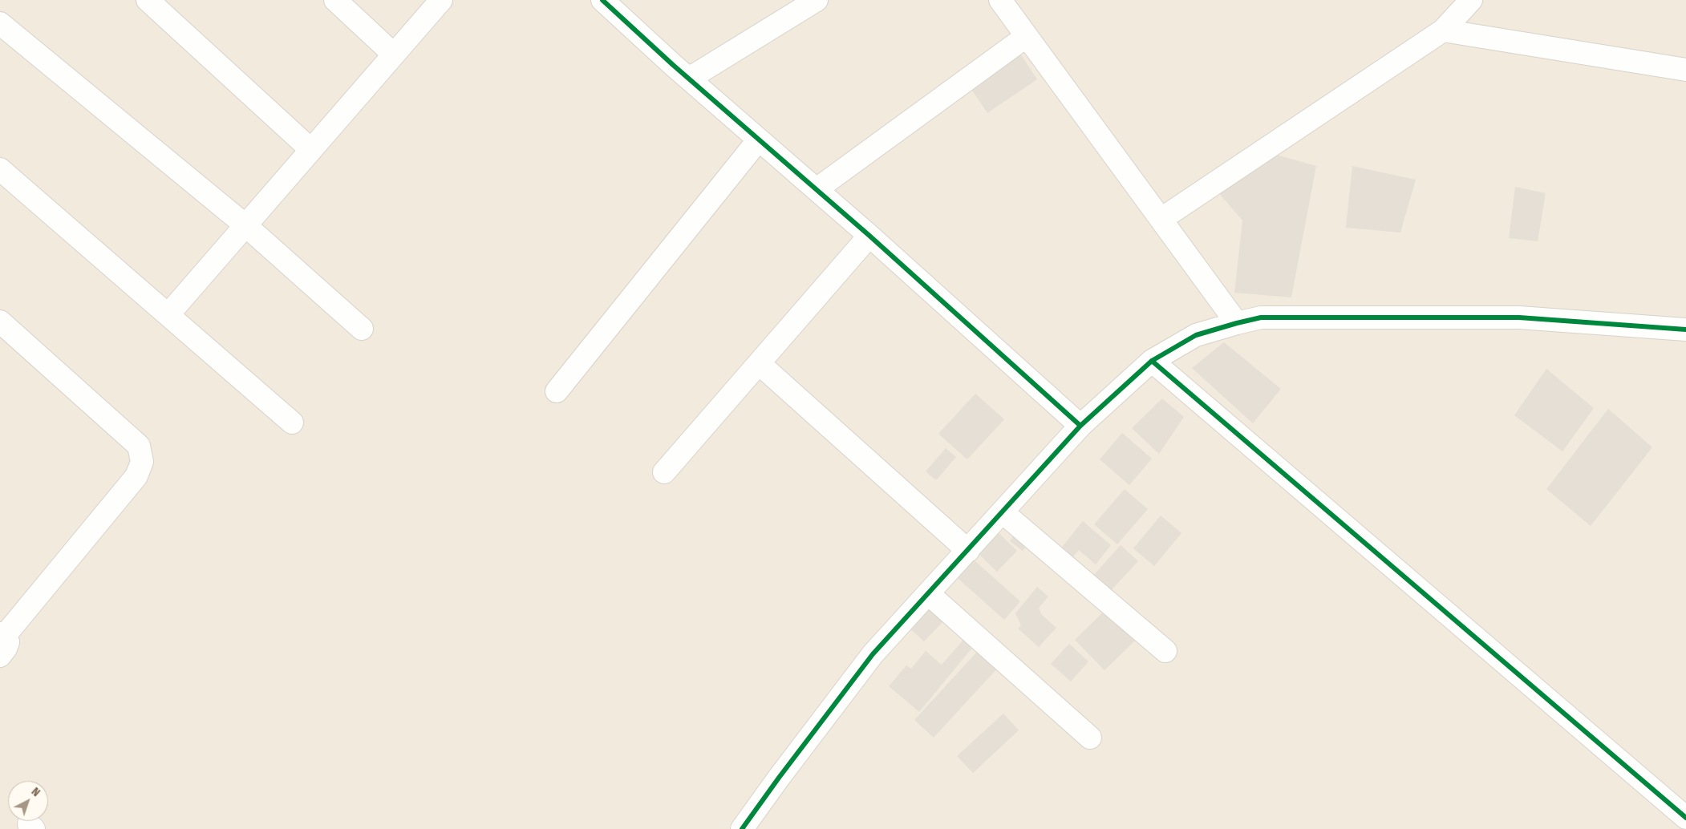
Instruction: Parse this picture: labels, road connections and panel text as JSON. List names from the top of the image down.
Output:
{
  "north": "top right"
}
